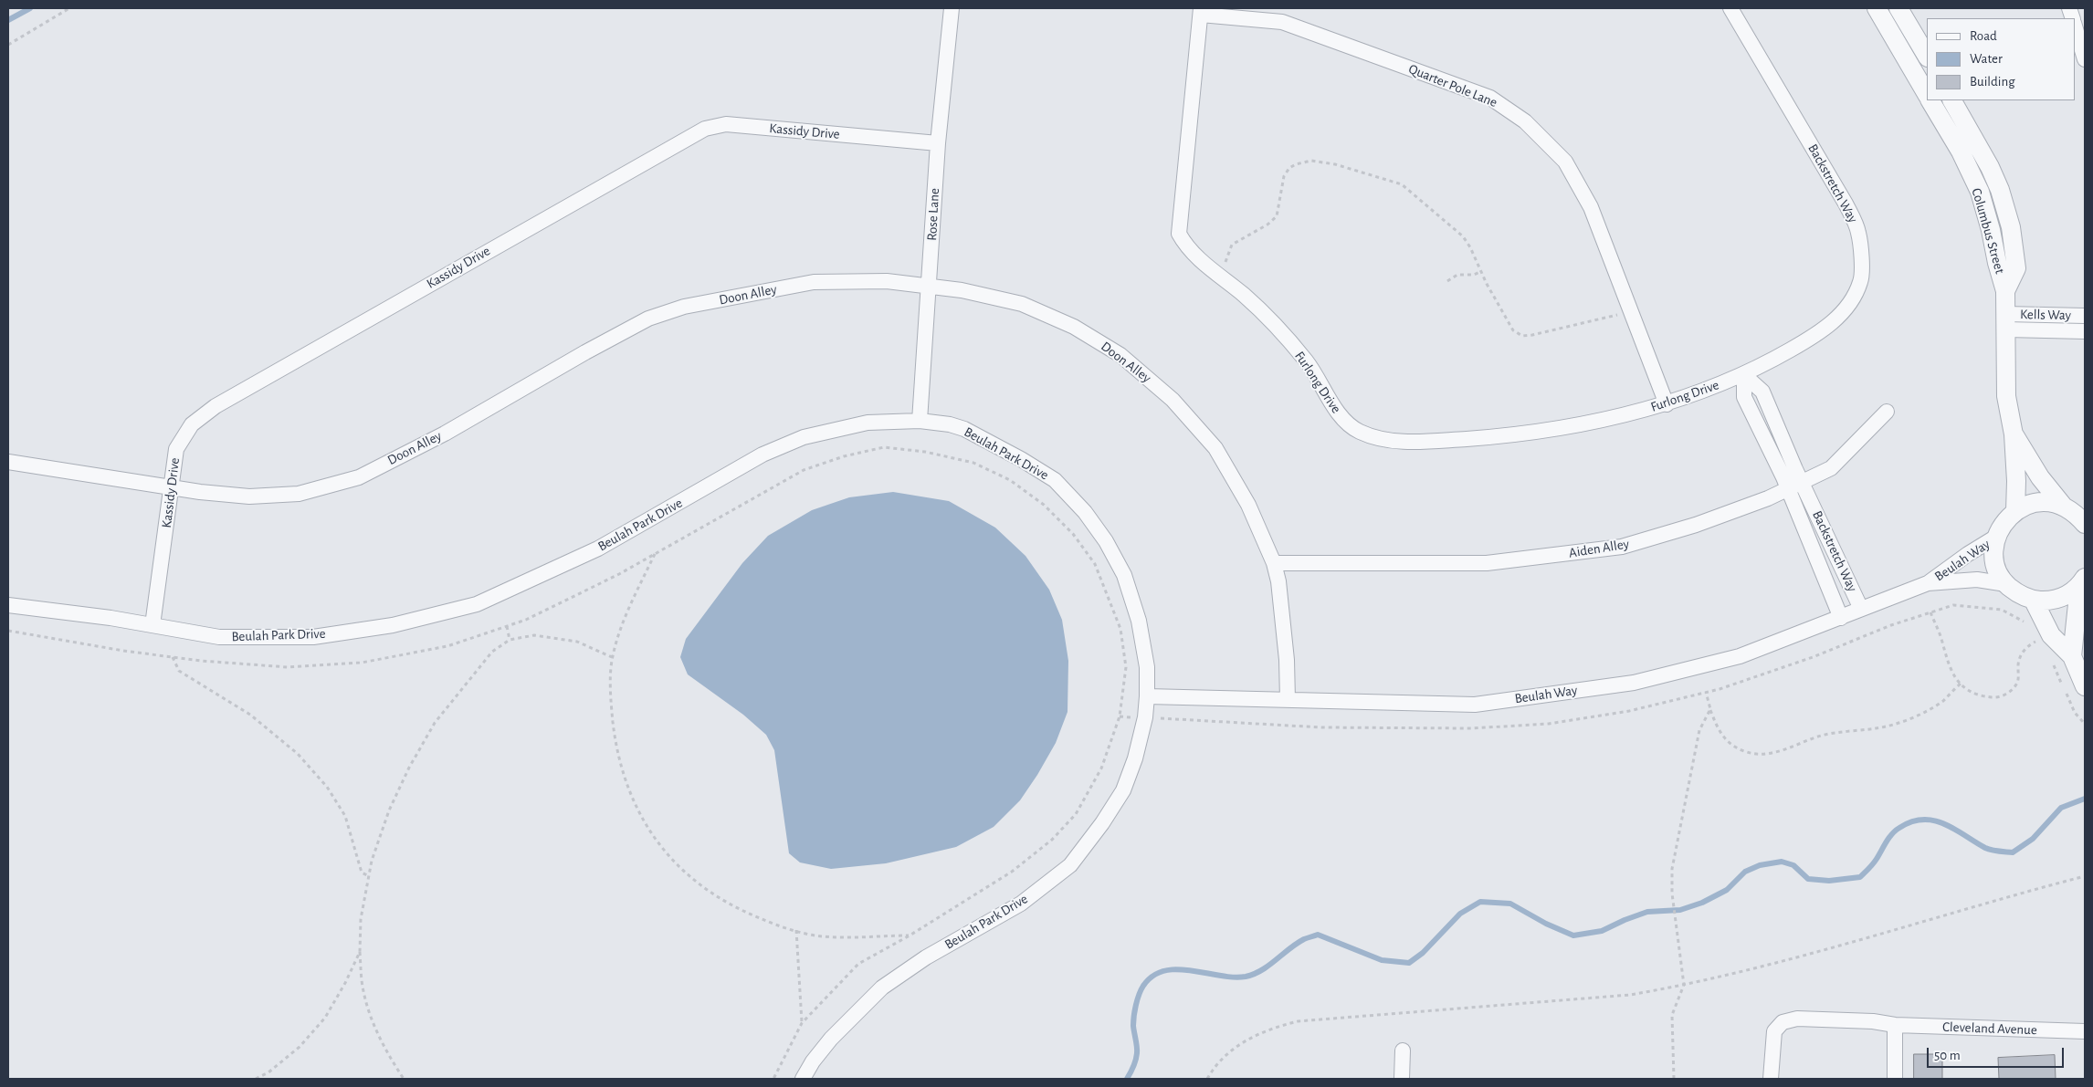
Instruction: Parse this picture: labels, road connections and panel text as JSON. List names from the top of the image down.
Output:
{
  "streets": {
    "street": [
      "Quarter Pole Lane",
      "Kassidy Drive",
      "Backstretch Way",
      "Rose Lane",
      "Columbus Street",
      "Doon Alley",
      "Kells Way",
      "Furlong Drive",
      "Beulah Park Drive",
      "Aiden Alley",
      "Beulah Way",
      "Cleveland Avenue"
    ]
  },
  "crossings": [
    ["Quarter Pole Lane", "Furlong Drive"],
    ["Kassidy Drive", "Rose Lane"],
    ["Kassidy Drive", "Doon Alley"],
    ["Kassidy Drive", "Beulah Park Drive"],
    ["Backstretch Way", "Furlong Drive"],
    ["Backstretch Way", "Aiden Alley"],
    ["Backstretch Way", "Beulah Way"],
    ["Rose Lane", "Doon Alley"],
    ["Rose Lane", "Beulah Park Drive"],
    ["Columbus Street", "Kells Way"],
    ["Columbus Street", "Beulah Way"],
    ["Doon Alley", "Aiden Alley"],
    ["Doon Alley", "Beulah Way"],
    ["Beulah Park Drive", "Beulah Way"]
  ],
  "legend": ["Road", "Water", "Building"],
  "scale_bar": "50 m"
}
